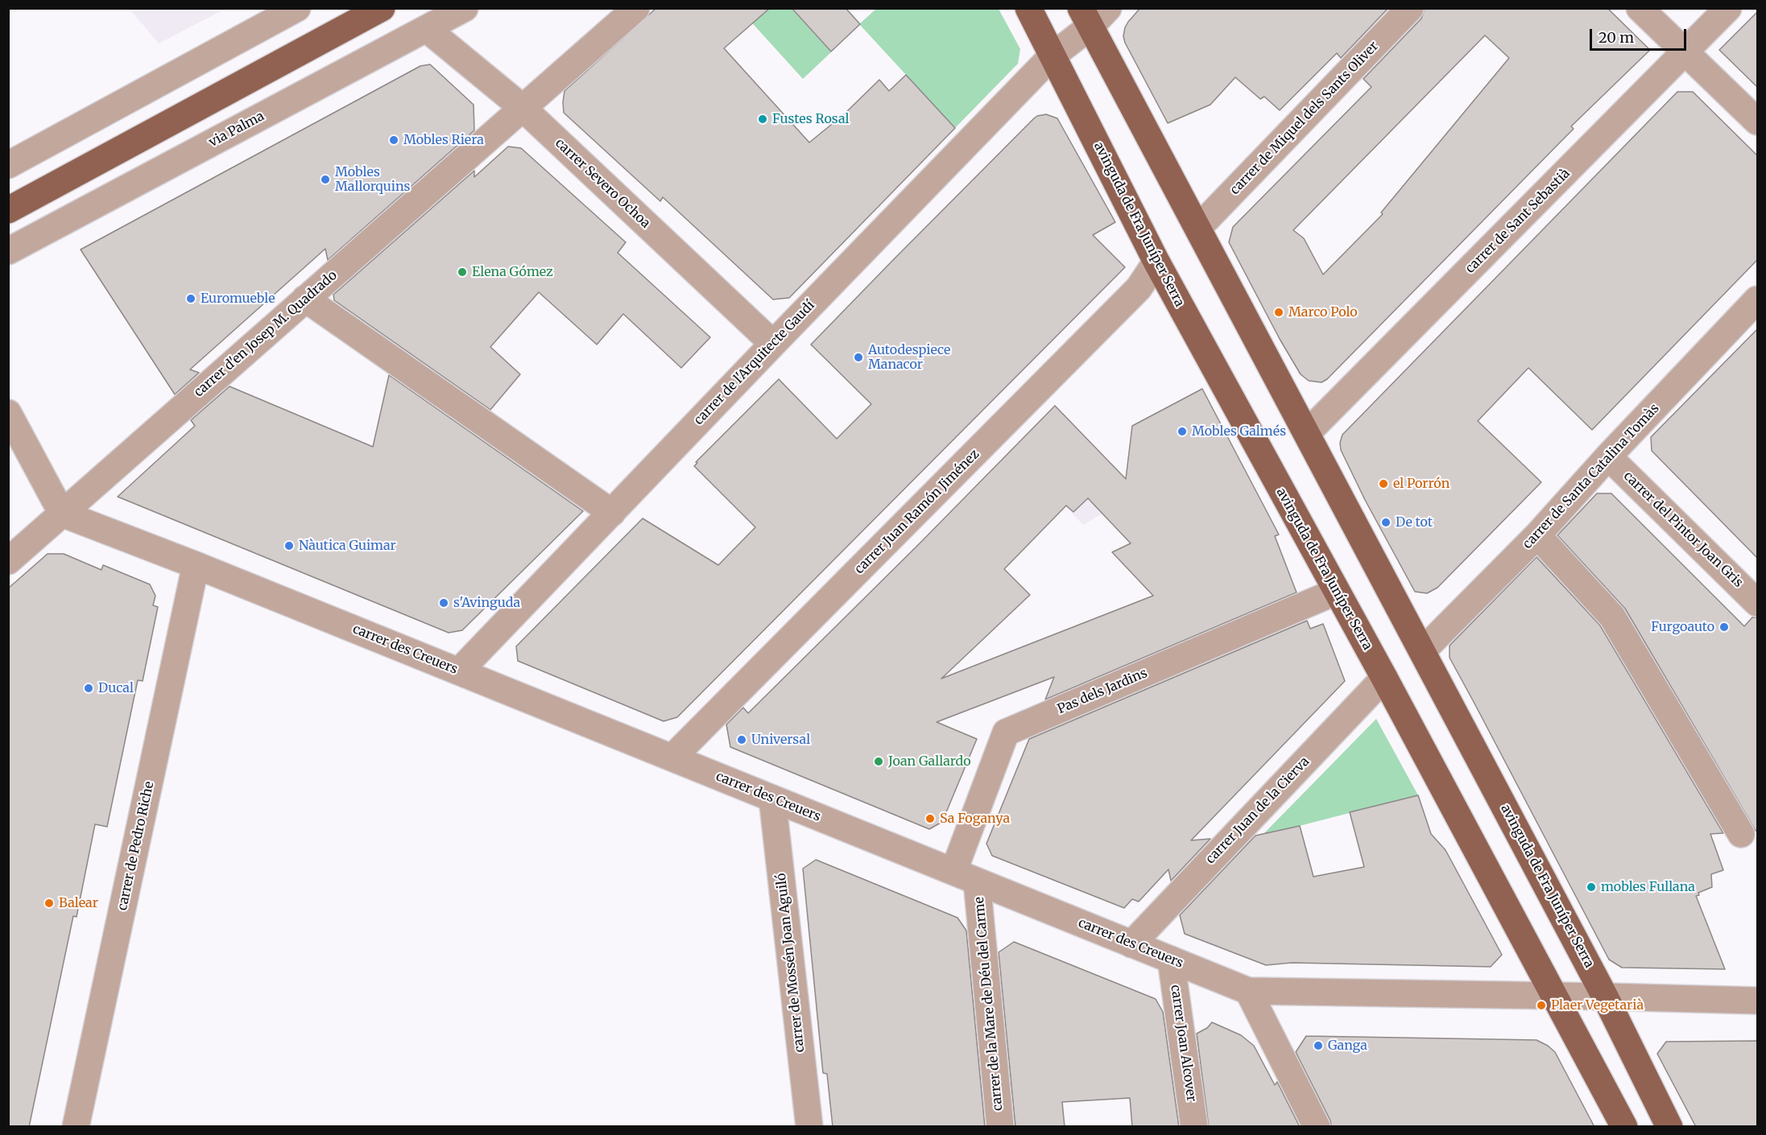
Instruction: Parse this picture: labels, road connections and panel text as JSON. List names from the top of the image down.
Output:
{
  "streets": {
    "main road": ["avinguda de Fra Juníper Serra"],
    "street": [
      "carrer de Miquel dels Sants Oliver",
      "via Palma",
      "carrer Severo Ochoa",
      "carrer de Sant Sebastià",
      "carrer d'en Josep M. Quadrado",
      "carrer de l'Arquitecte Gaudí",
      "carrer de Santa Catalina Tomàs",
      "carrer Juan Ramón Jiménez",
      "carrer del Pintor Joan Gris",
      "carrer des Creuers",
      "Pas dels Jardins",
      "carrer Juan de la Cierva",
      "carrer de Pedro Riche",
      "carrer de Mossén Joan Aguiló",
      "carrer de la Mare de Déu del Carme",
      "carrer Joan Alcover"
    ]
  },
  "crossings": [
    ["carrer de Miquel dels Sants Oliver", "avinguda de Fra Juníper Serra"],
    ["via Palma", "carrer Severo Ochoa"],
    ["carrer Severo Ochoa", "carrer d'en Josep M. Quadrado"],
    ["carrer Severo Ochoa", "carrer de l'Arquitecte Gaudí"],
    ["carrer de Sant Sebastià", "avinguda de Fra Juníper Serra"],
    ["avinguda de Fra Juníper Serra", "carrer de l'Arquitecte Gaudí"],
    ["avinguda de Fra Juníper Serra", "carrer de Santa Catalina Tomàs"],
    ["avinguda de Fra Juníper Serra", "carrer Juan Ramón Jiménez"],
    ["avinguda de Fra Juníper Serra", "carrer des Creuers"],
    ["avinguda de Fra Juníper Serra", "Pas dels Jardins"],
    ["avinguda de Fra Juníper Serra", "carrer Juan de la Cierva"],
    ["carrer d'en Josep M. Quadrado", "carrer des Creuers"],
    ["carrer de l'Arquitecte Gaudí", "carrer des Creuers"],
    ["carrer de Santa Catalina Tomàs", "carrer del Pintor Joan Gris"],
    ["carrer Juan Ramón Jiménez", "carrer des Creuers"],
    ["carrer des Creuers", "Pas dels Jardins"],
    ["carrer des Creuers", "carrer Juan de la Cierva"],
    ["carrer des Creuers", "carrer de Pedro Riche"],
    ["carrer des Creuers", "carrer de Mossén Joan Aguiló"],
    ["carrer des Creuers", "carrer de la Mare de Déu del Carme"],
    ["carrer des Creuers", "carrer Joan Alcover"],
    ["Pas dels Jardins", "carrer de la Mare de Déu del Carme"]
  ],
  "places": [
    "Fustes Rosal",
    "Mobles Riera",
    "Mobles Mallorquins",
    "Elena Gómez",
    "Euromueble",
    "Marco Polo",
    "Autodespiece Manacor",
    "Mobles Galmés",
    "el Porrón",
    "De tot",
    "Nàutica Guimar",
    "s'Avinguda",
    "Furgoauto",
    "Ducal",
    "Universal",
    "Joan Gallardo",
    "Sa Foganya",
    "mobles Fullana",
    "Balear",
    "Plaer Vegetarià",
    "Ganga"
  ],
  "scale_bar": "20 m"
}
